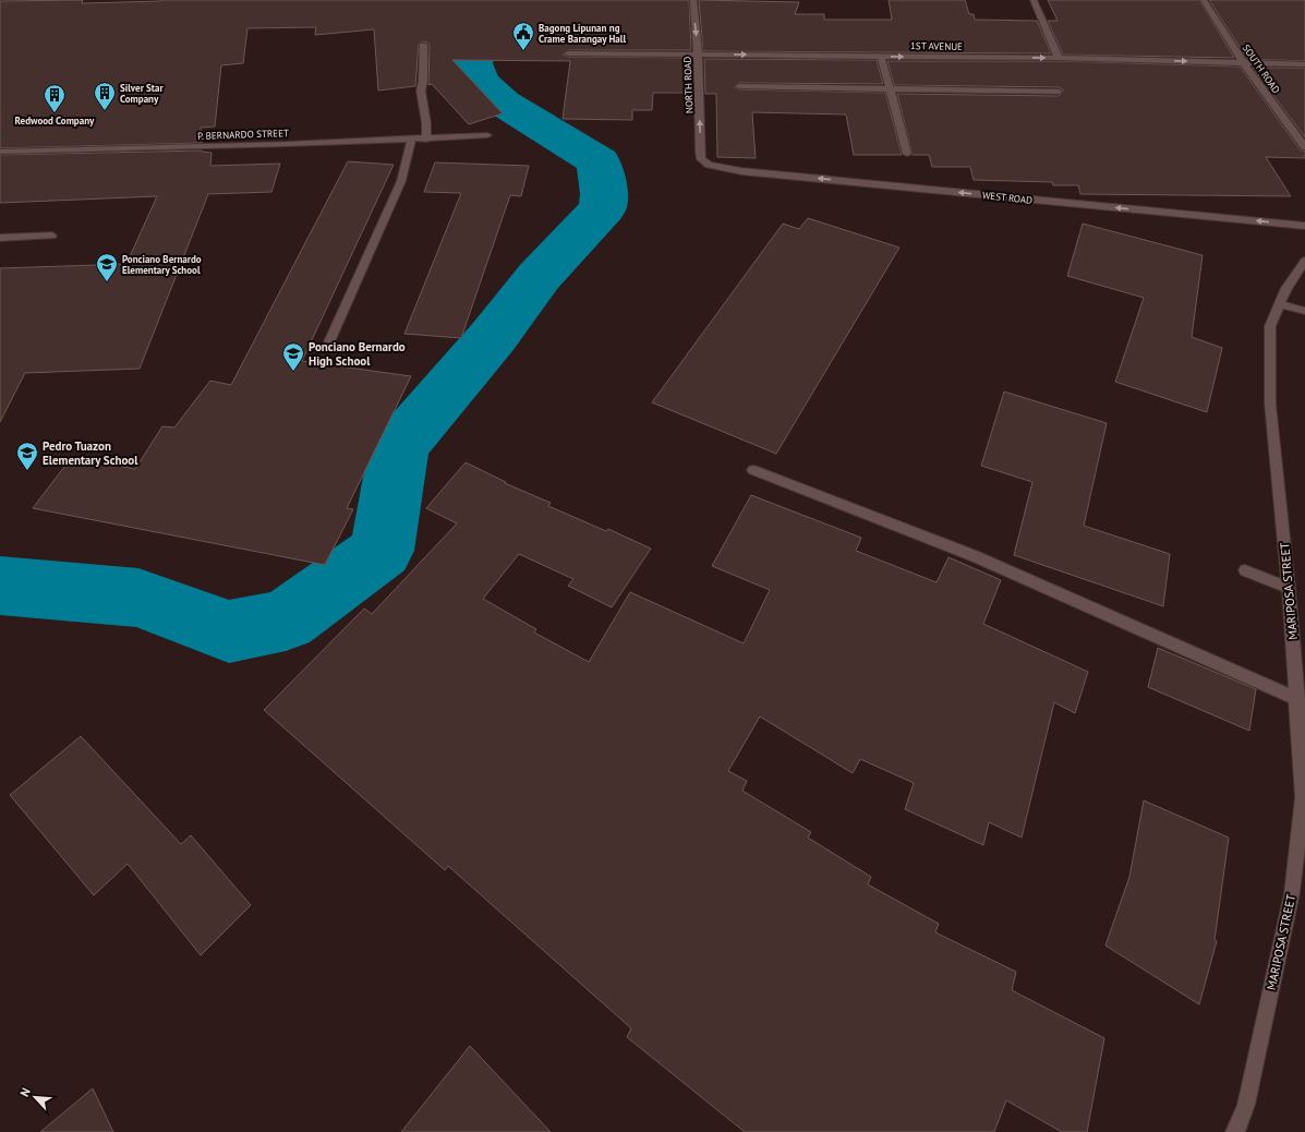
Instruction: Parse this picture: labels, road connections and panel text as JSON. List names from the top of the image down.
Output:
{
  "streets": {
    "street": [
      "1ST AVENUE",
      "SOUTH ROAD",
      "NORTH ROAD",
      "P. BERNARDO STREET",
      "WEST ROAD",
      "MARIPOSA STREET"
    ]
  },
  "crossings": [
    ["1ST AVENUE", "SOUTH ROAD"],
    ["1ST AVENUE", "NORTH ROAD"],
    ["NORTH ROAD", "WEST ROAD"]
  ],
  "places": {
    "public building": ["Bagong Lipunan ng Crame Barangay Hall"],
    "building": ["Silver Star Company", "Redwood Company"],
    "school or university": ["Ponciano Bernardo Elementary School", "Ponciano Bernardo High School", "Pedro Tuazon Elementary School"]
  },
  "north": "top left"
}
